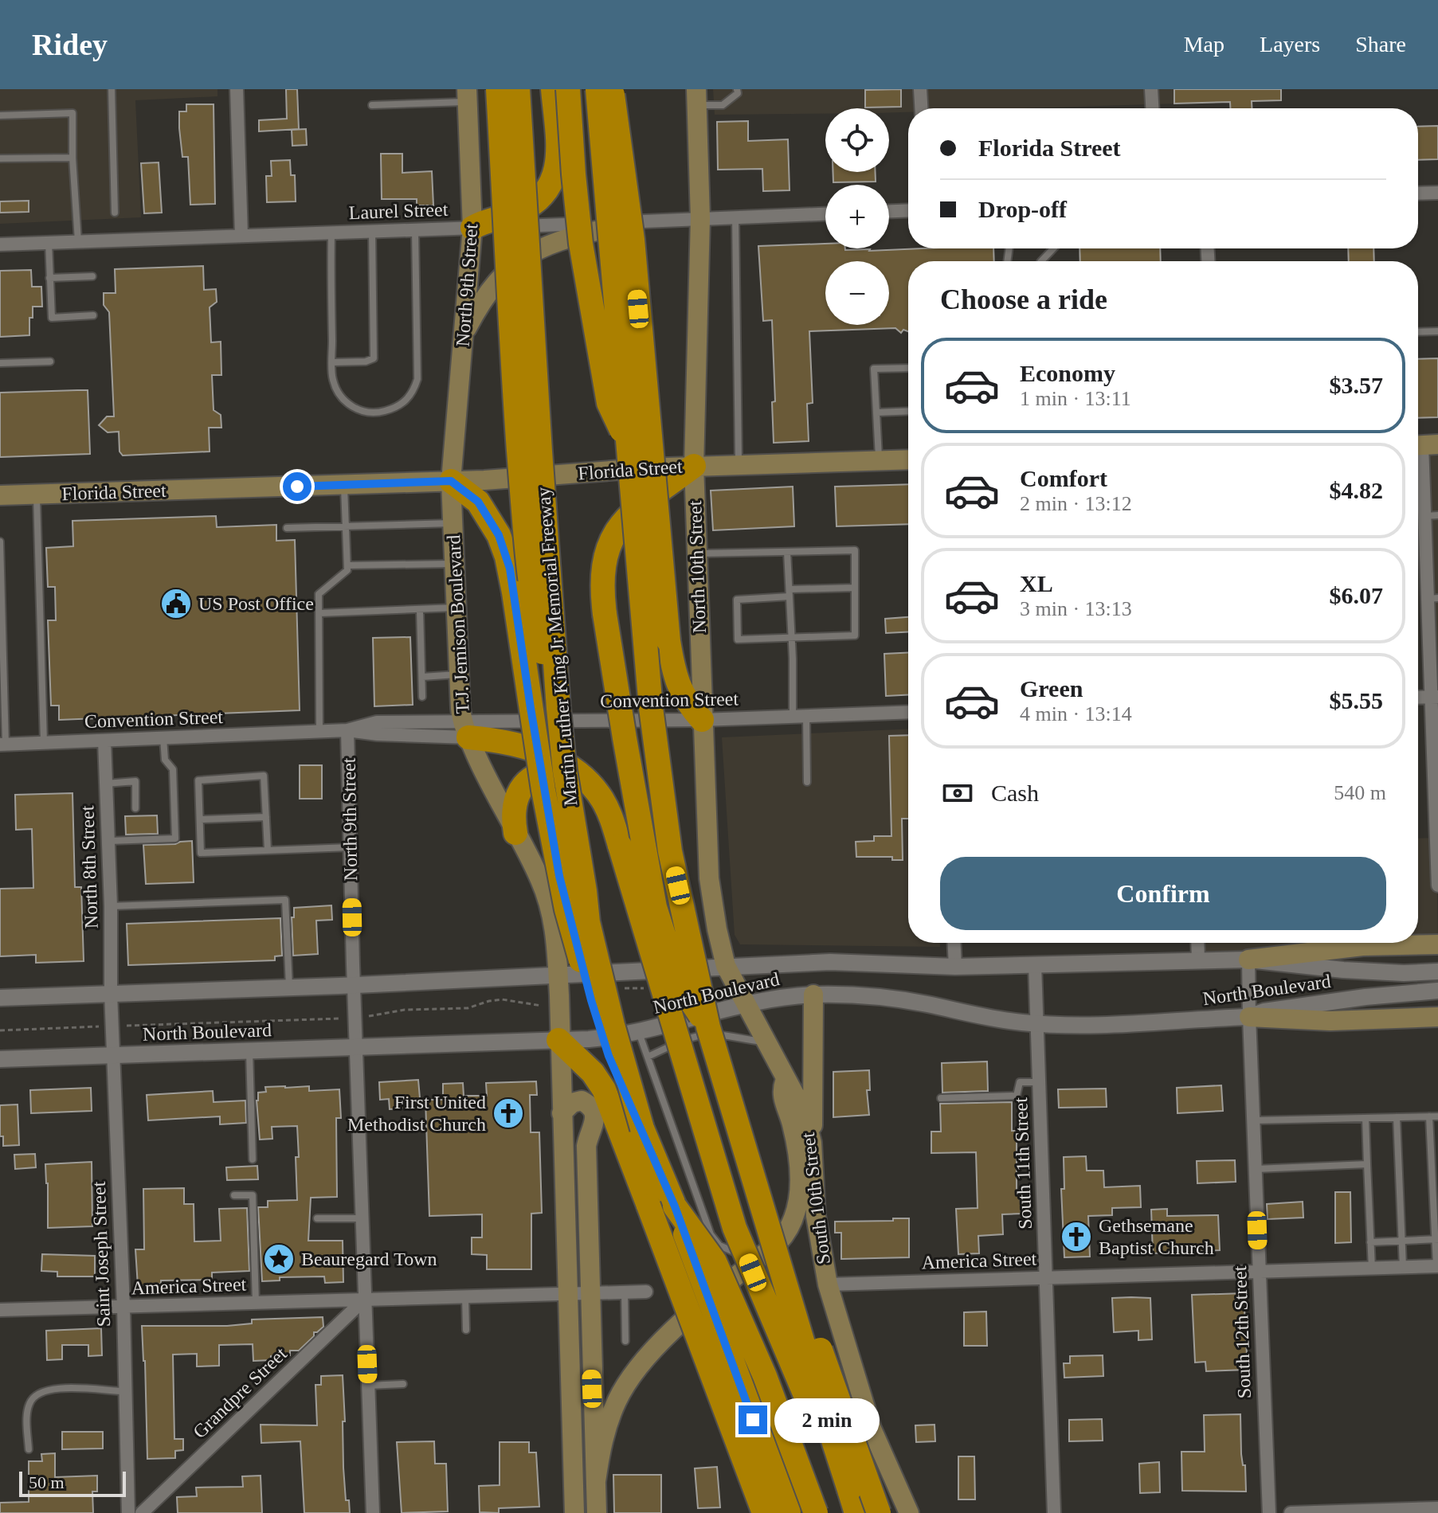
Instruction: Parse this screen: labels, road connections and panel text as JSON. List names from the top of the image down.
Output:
{
  "streets": {
    "highway": ["Martin Luther King Jr Memorial Freeway"],
    "main road": [
      "North 9th Street",
      "Florida Street",
      "North 10th Street",
      "T.J. Jemison Boulevard",
      "South 10th Street"
    ],
    "street": [
      "Laurel Street",
      "Convention Street",
      "North 8th Street",
      "North Boulevard",
      "South 11th Street",
      "Saint Joseph Street",
      "America Street",
      "South 12th Street",
      "Grandpre Street"
    ]
  },
  "crossings": [
    ["Laurel Street", "North 9th Street"],
    ["Laurel Street", "North 10th Street"],
    ["North 9th Street", "Florida Street"],
    ["North 9th Street", "T.J. Jemison Boulevard"],
    ["North 9th Street", "Convention Street"],
    ["North 9th Street", "North Boulevard"],
    ["North 9th Street", "America Street"],
    ["North 9th Street", "Grandpre Street"],
    ["Florida Street", "North 10th Street"],
    ["Florida Street", "T.J. Jemison Boulevard"],
    ["North 10th Street", "Convention Street"],
    ["North 10th Street", "North Boulevard"],
    ["North 10th Street", "South 10th Street"],
    ["T.J. Jemison Boulevard", "Convention Street"],
    ["T.J. Jemison Boulevard", "North Boulevard"],
    ["T.J. Jemison Boulevard", "America Street"],
    ["Convention Street", "North 8th Street"],
    ["North 8th Street", "North Boulevard"],
    ["North 8th Street", "Saint Joseph Street"],
    ["North Boulevard", "South 11th Street"],
    ["North Boulevard", "South 10th Street"],
    ["North Boulevard", "Saint Joseph Street"],
    ["North Boulevard", "South 12th Street"],
    ["South 11th Street", "America Street"],
    ["South 10th Street", "America Street"],
    ["Saint Joseph Street", "America Street"],
    ["America Street", "South 12th Street"],
    ["America Street", "Grandpre Street"]
  ],
  "places": {
    "public building": ["US Post Office"],
    "church": ["First United Methodist Church", "Gethsemane Baptist Church"],
    "place": ["Beauregard Town"]
  },
  "scale_bar": "50 m",
  "page": {
    "header": "Ridey",
    "nav": ["Map", "Layers", "Share"],
    "map_buttons": ["+", "−"],
    "banner": ["Florida Street", "Drop-off"],
    "heading": "Choose a ride",
    "list": [
      {
        "name": "Economy",
        "note": "1 min · 13:11",
        "value": "$3.57"
      },
      {
        "name": "Comfort",
        "note": "2 min · 13:12",
        "value": "$4.82"
      },
      {
        "name": "XL",
        "note": "3 min · 13:13",
        "value": "$6.07"
      },
      {
        "name": "Green",
        "note": "4 min · 13:14",
        "value": "$5.55"
      }
    ],
    "pay": ["Cash", "540 m"],
    "buttons": "Confirm",
    "bubble": "2 min",
    "scale": "50 m"
  }
}
